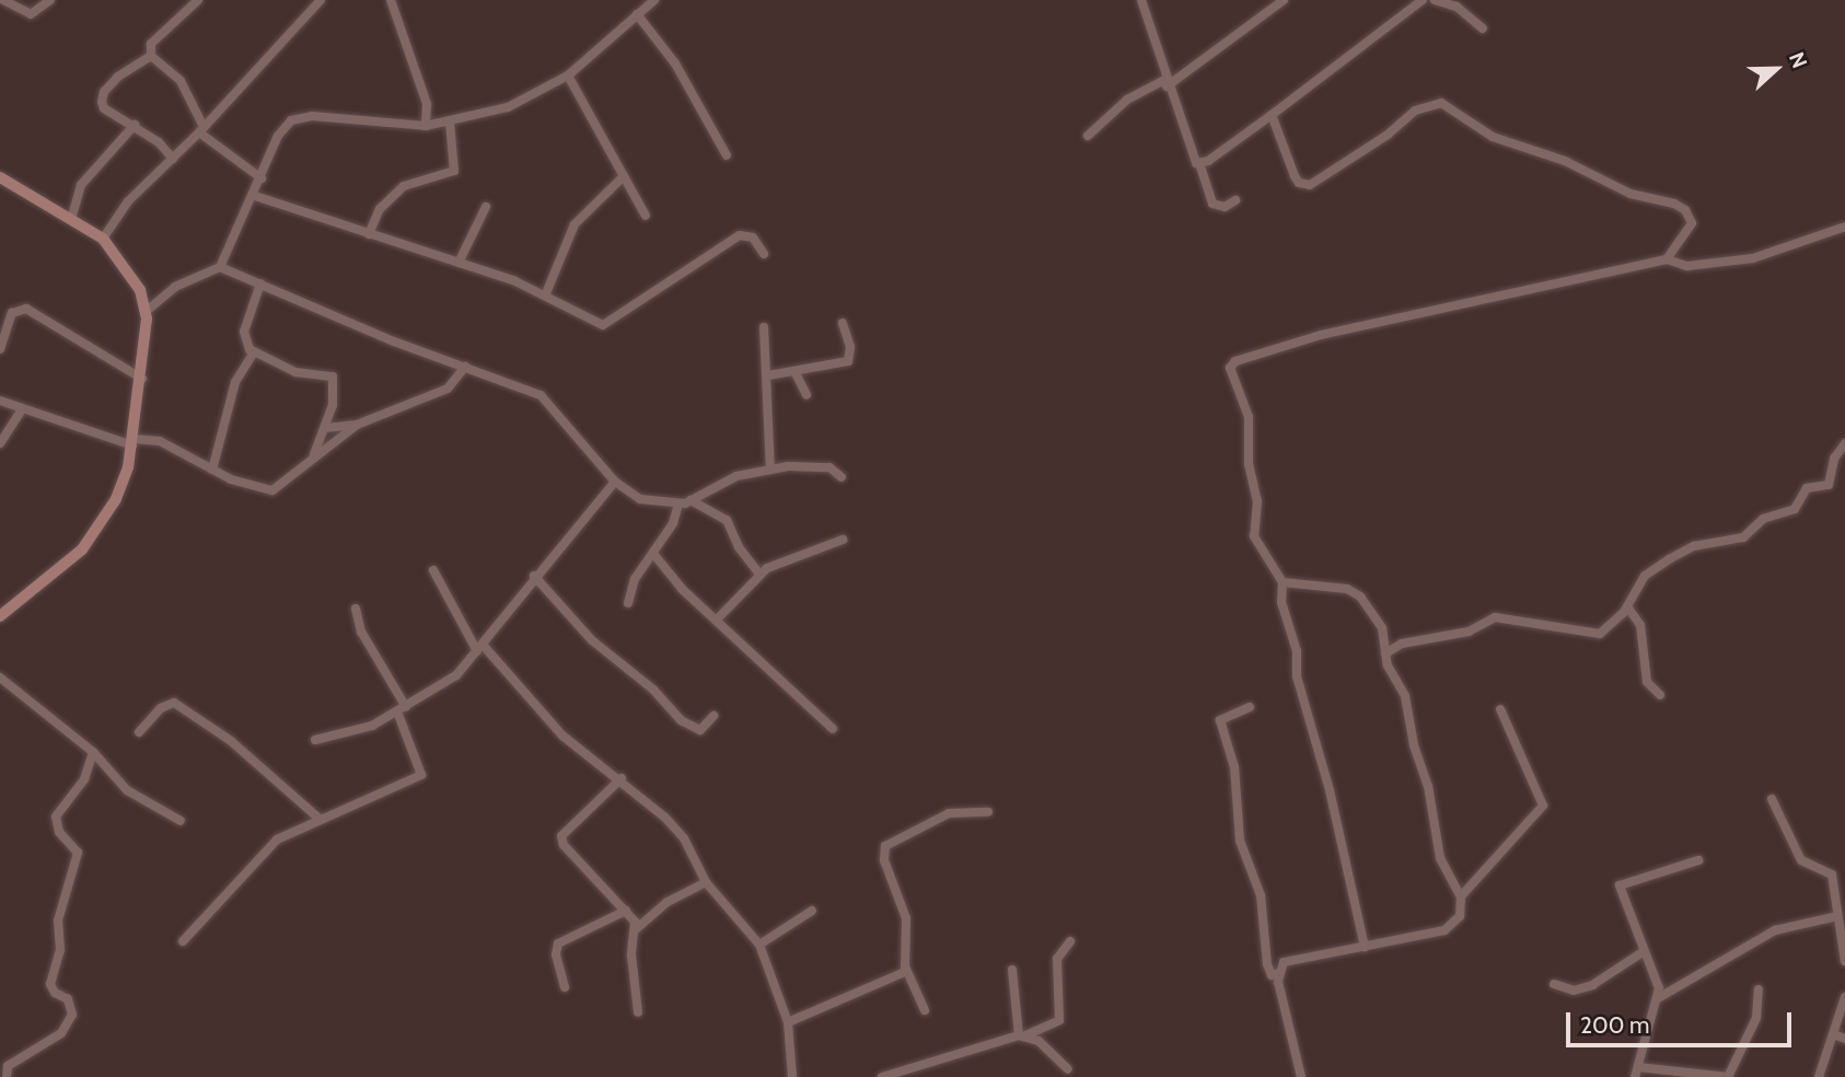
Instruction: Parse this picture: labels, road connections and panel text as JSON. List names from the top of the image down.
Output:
{
  "scale_bar": "200 m",
  "north": "right"
}
